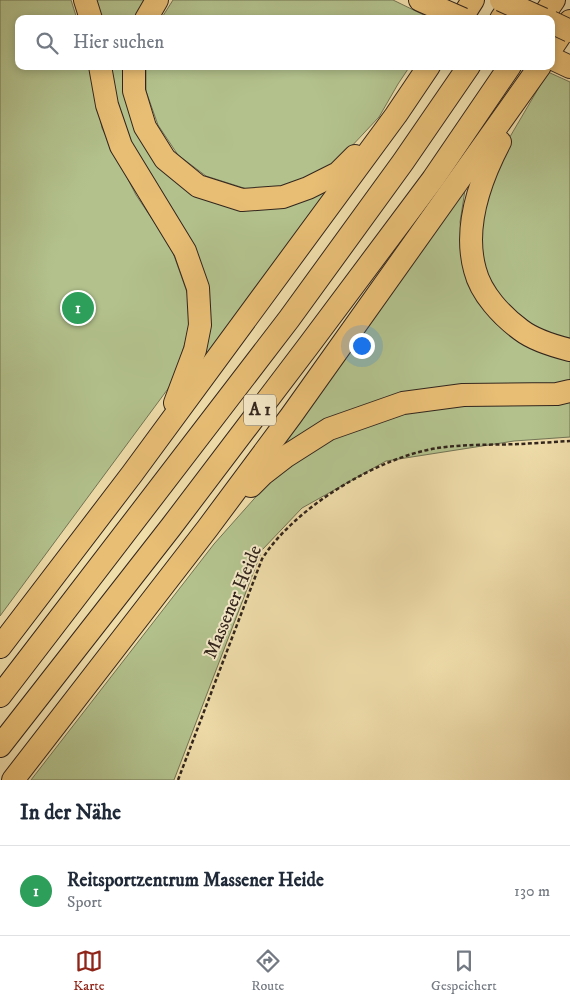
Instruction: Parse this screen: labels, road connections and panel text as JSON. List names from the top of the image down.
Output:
{
  "streets": {
    "highway": ["A 1"],
    "path": ["Massener Heide"]
  },
  "page": {
    "search": "Hier suchen",
    "pins": "1",
    "heading": "In der Nähe",
    "list": [
      {
        "mark": "1",
        "name": "Reitsportzentrum Massener Heide",
        "note": "Sport",
        "value": "130 m"
      }
    ],
    "nav": ["Karte", "Route", "Gespeichert"]
  }
}
